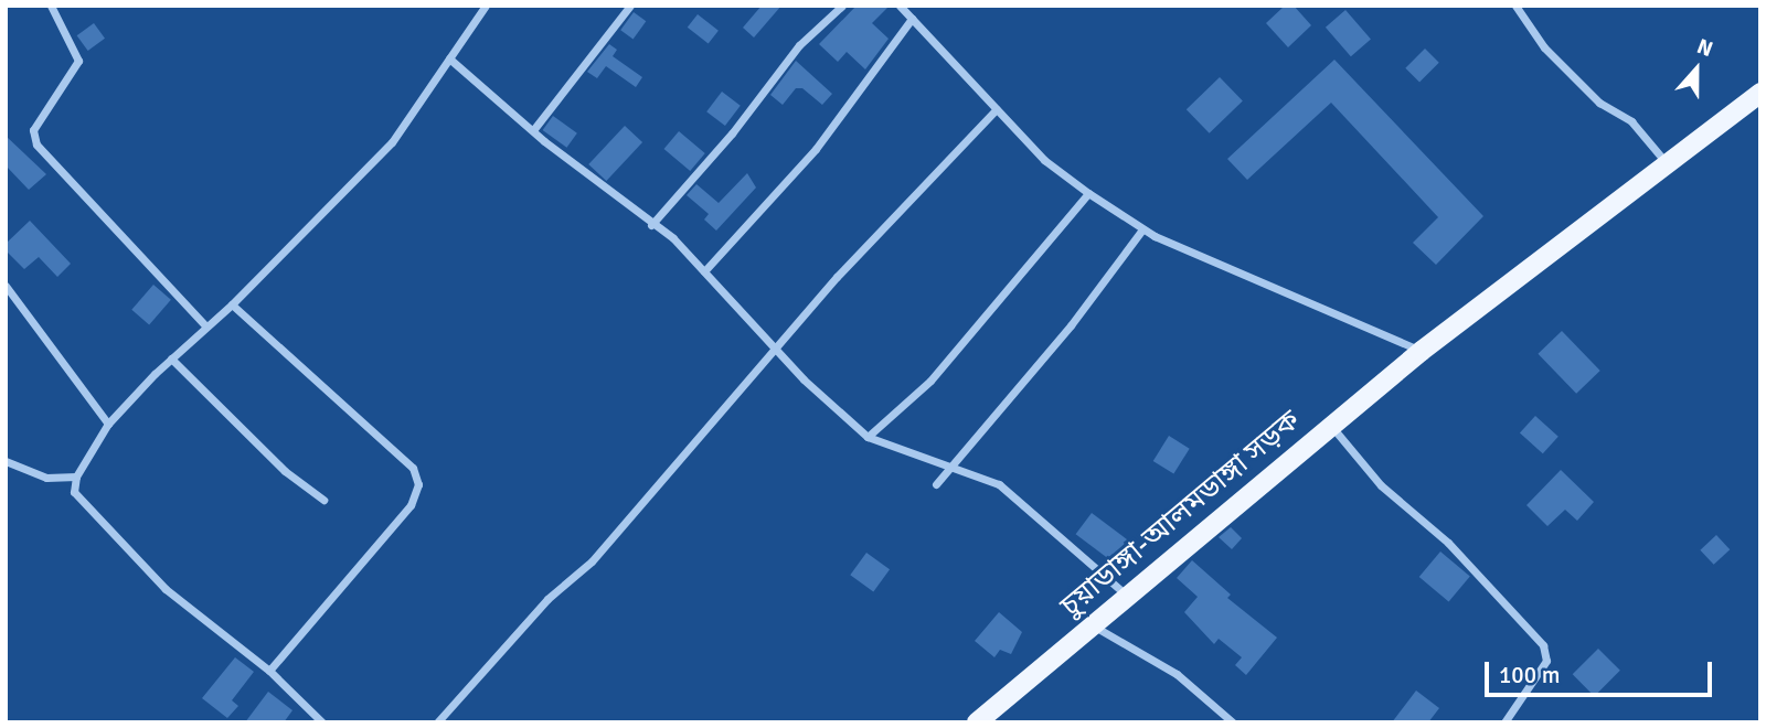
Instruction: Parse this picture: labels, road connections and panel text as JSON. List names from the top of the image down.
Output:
{
  "streets": {
    "main road": ["চুয়াডাঙ্গা-আলমডাঙ্গা সড়ক"]
  },
  "scale_bar": "100 m",
  "north": "top"
}
